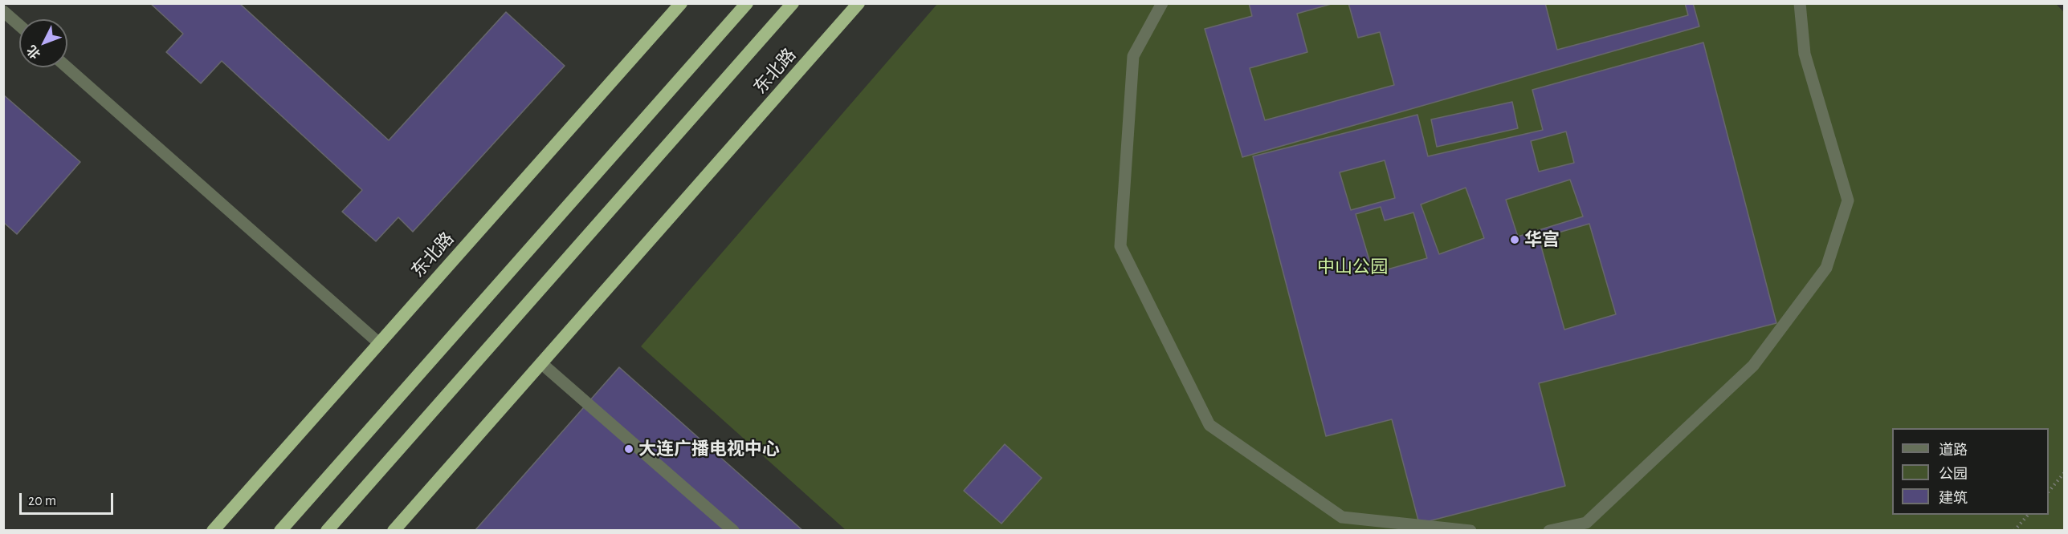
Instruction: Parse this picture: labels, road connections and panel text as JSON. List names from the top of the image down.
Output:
{
  "streets": {
    "highway": ["东北路"]
  },
  "parks": ["中山公园"],
  "places": ["华宫", "大连广播电视中心"],
  "legend": ["道路", "公园", "建筑"],
  "scale_bar": "20 m",
  "north": "bottom left"
}
